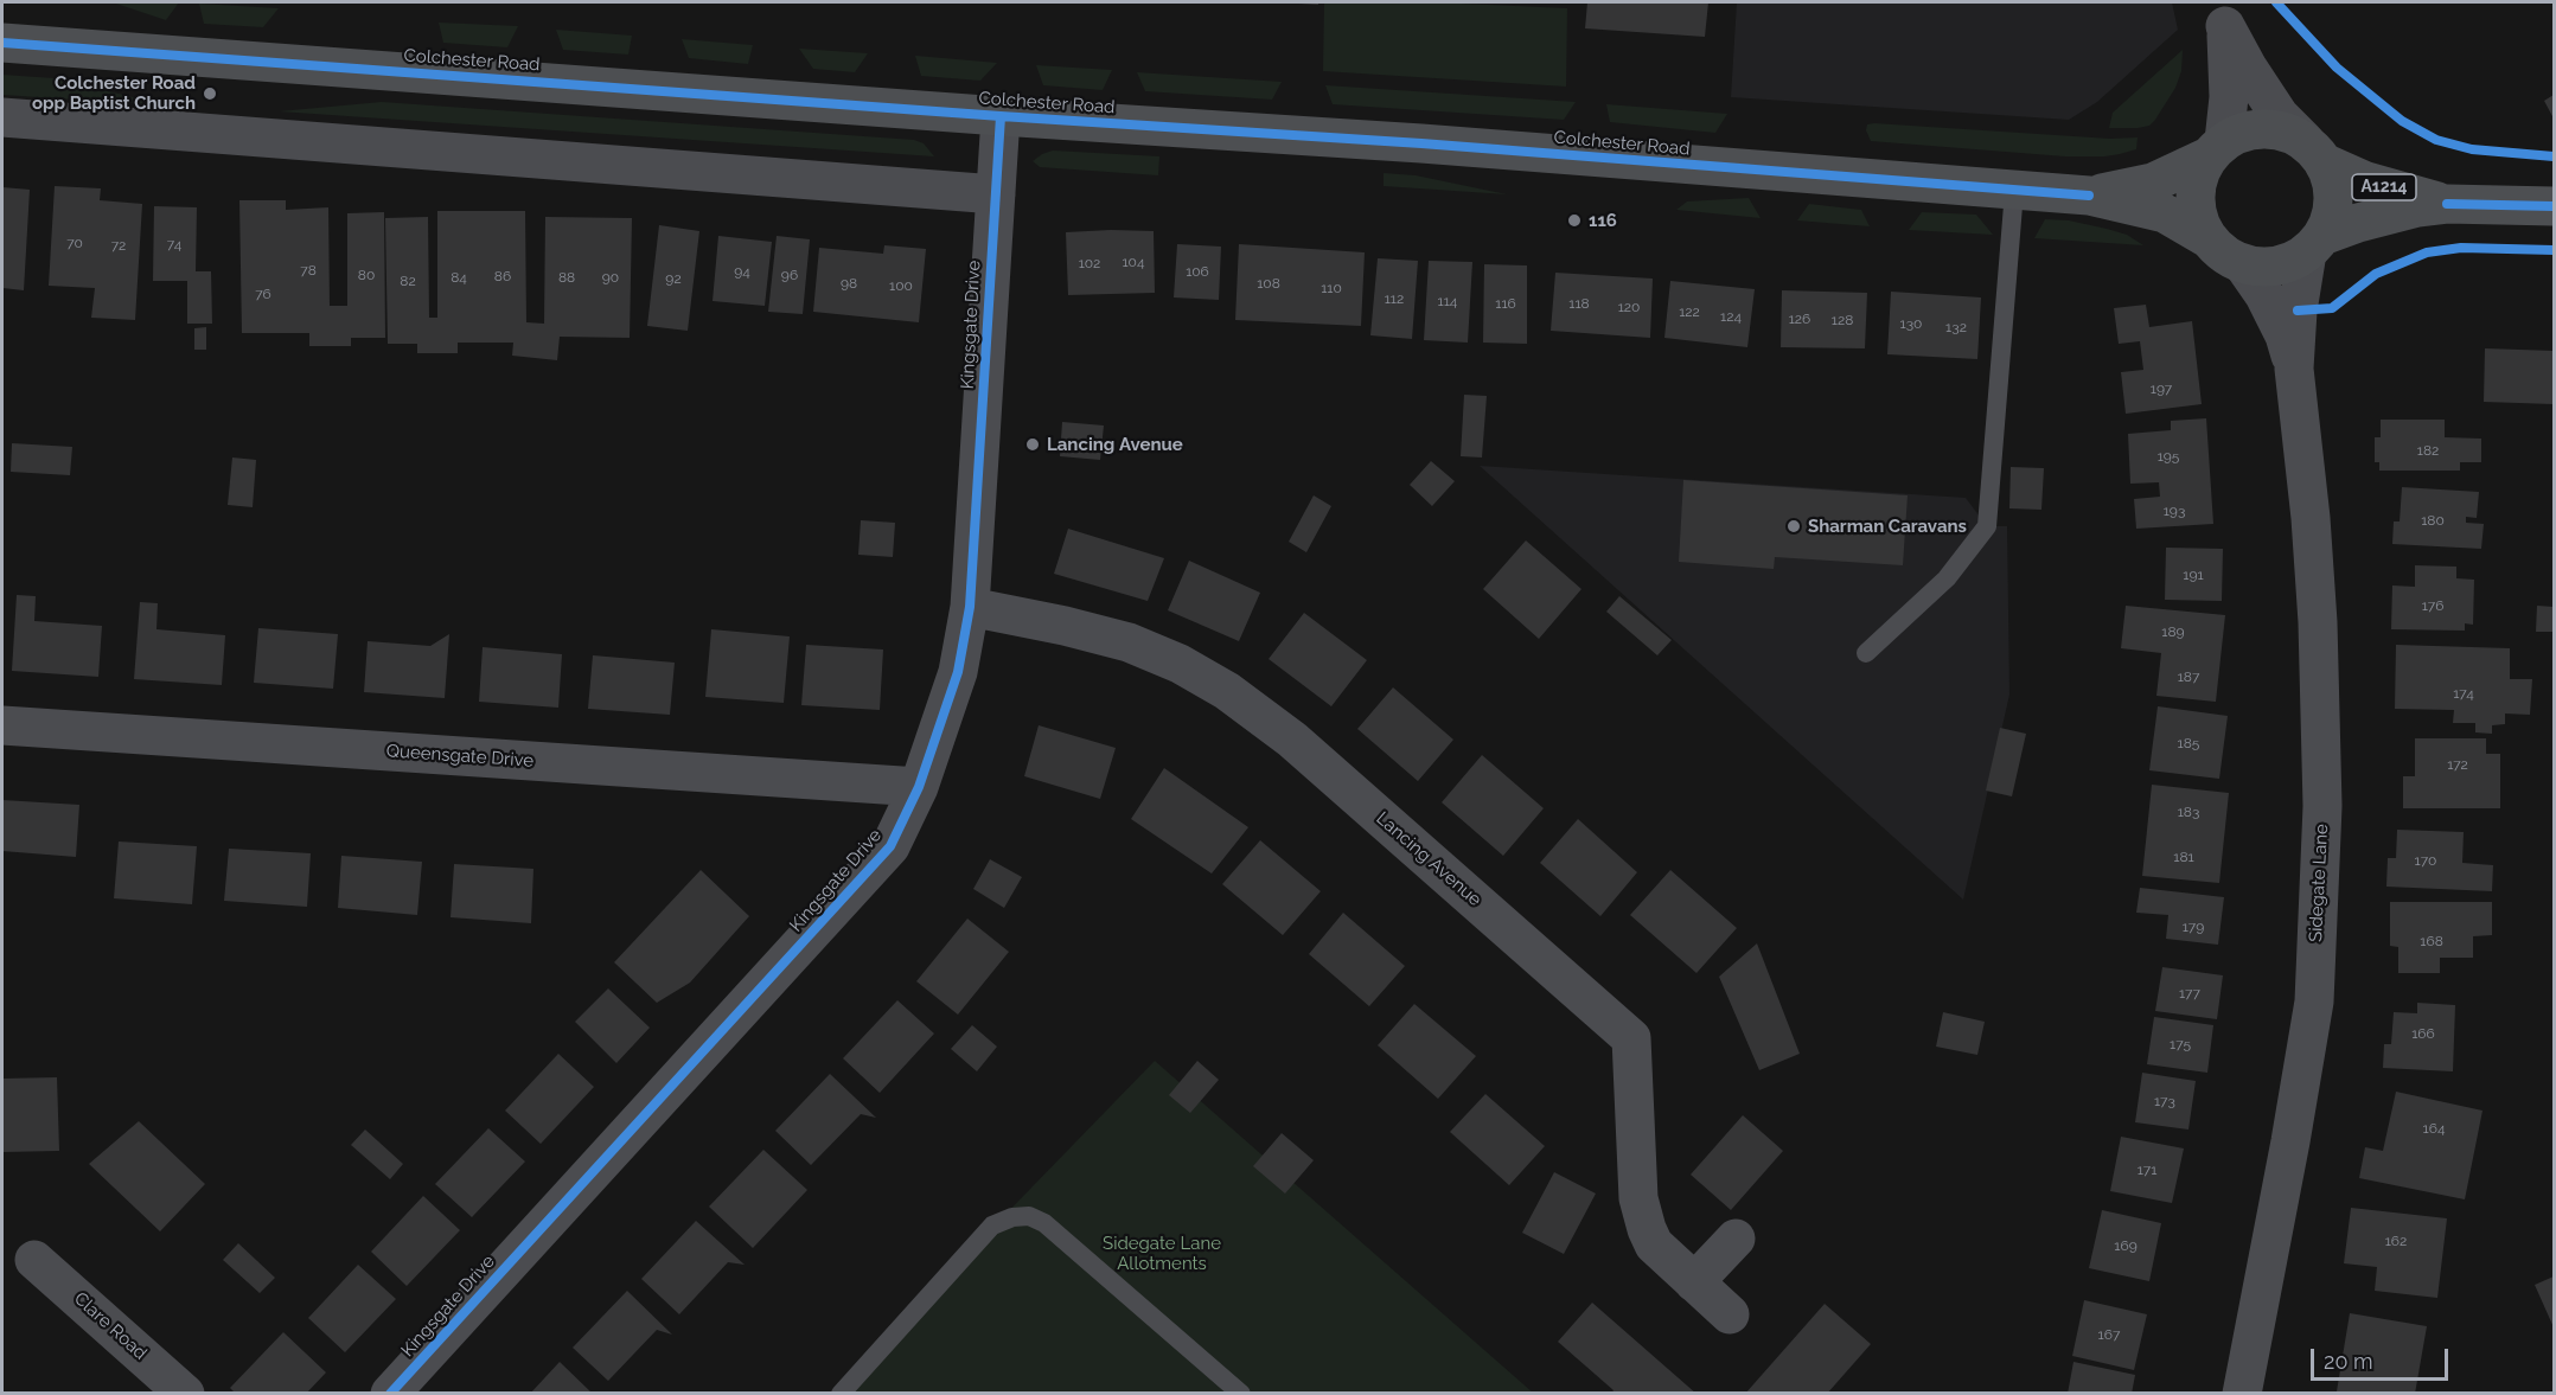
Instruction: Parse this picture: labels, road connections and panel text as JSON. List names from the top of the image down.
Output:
{
  "streets": {
    "main road": ["Colchester Road", "A1214"],
    "street": [
      "Kingsgate Drive",
      "Queensgate Drive",
      "Lancing Avenue",
      "Sidegate Lane",
      "Clare Road"
    ]
  },
  "crossings": [
    ["Colchester Road", "A1214"],
    ["Colchester Road", "Kingsgate Drive"],
    ["Colchester Road", "Sidegate Lane"],
    ["A1214", "Sidegate Lane"],
    ["Kingsgate Drive", "Queensgate Drive"],
    ["Kingsgate Drive", "Lancing Avenue"]
  ],
  "parks": ["Sidegate Lane Allotments"],
  "places": [
    "Colchester Road opp Baptist Church",
    "116",
    "Lancing Avenue",
    "Sharman Caravans"
  ],
  "house_numbers": [
    "70",
    "74",
    "72",
    "104",
    "102",
    "78",
    "94",
    "106",
    "80",
    "96",
    "86",
    "84",
    "88",
    "90",
    "92",
    "82",
    "98",
    "108",
    "100",
    "110",
    "76",
    "112",
    "114",
    "116",
    "118",
    "120",
    "122",
    "124",
    "126",
    "128",
    "130",
    "132",
    "197",
    "182",
    "195",
    "193",
    "180",
    "191",
    "176",
    "189",
    "187",
    "174",
    "185",
    "172",
    "183",
    "181",
    "170",
    "179",
    "168",
    "177",
    "166",
    "175",
    "173",
    "164",
    "171",
    "162",
    "169",
    "167"
  ],
  "scale_bar": "20 m"
}
